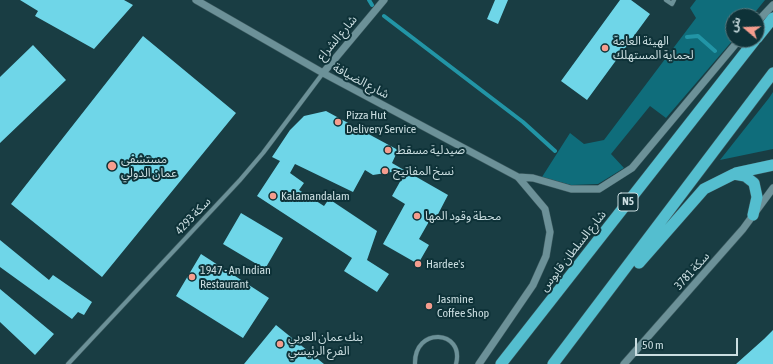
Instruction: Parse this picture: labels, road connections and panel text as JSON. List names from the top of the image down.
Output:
{
  "streets": {
    "highway": ["N5", "شارع السلطان قابوس"],
    "street": [
      "شارع الشراع",
      "شارع الضيافة",
      "سكة 4293",
      "سكة 3781"
    ]
  },
  "crossings": [
    ["شارع الشراع", "شارع الضيافة"],
    ["شارع الشراع", "سكة 4293"],
    ["شارع الضيافة", "سكة 4293"]
  ],
  "places": [
    "الهيئة العامة لحماية المستهلك",
    "Pizza Hut Delivery Service",
    "صيدلية مسقط",
    "مستشفى عمان الدولي",
    "نسخ المفاتيح",
    "Kalamandalam",
    "محطة وقود المها",
    "Hardee's",
    "1947 - An Indian Restaurant",
    "Jasmine Coffee Shop",
    "بنك عمان العربي الفرع الرئيسي"
  ],
  "scale_bar": "50 m",
  "north": "left"
}
